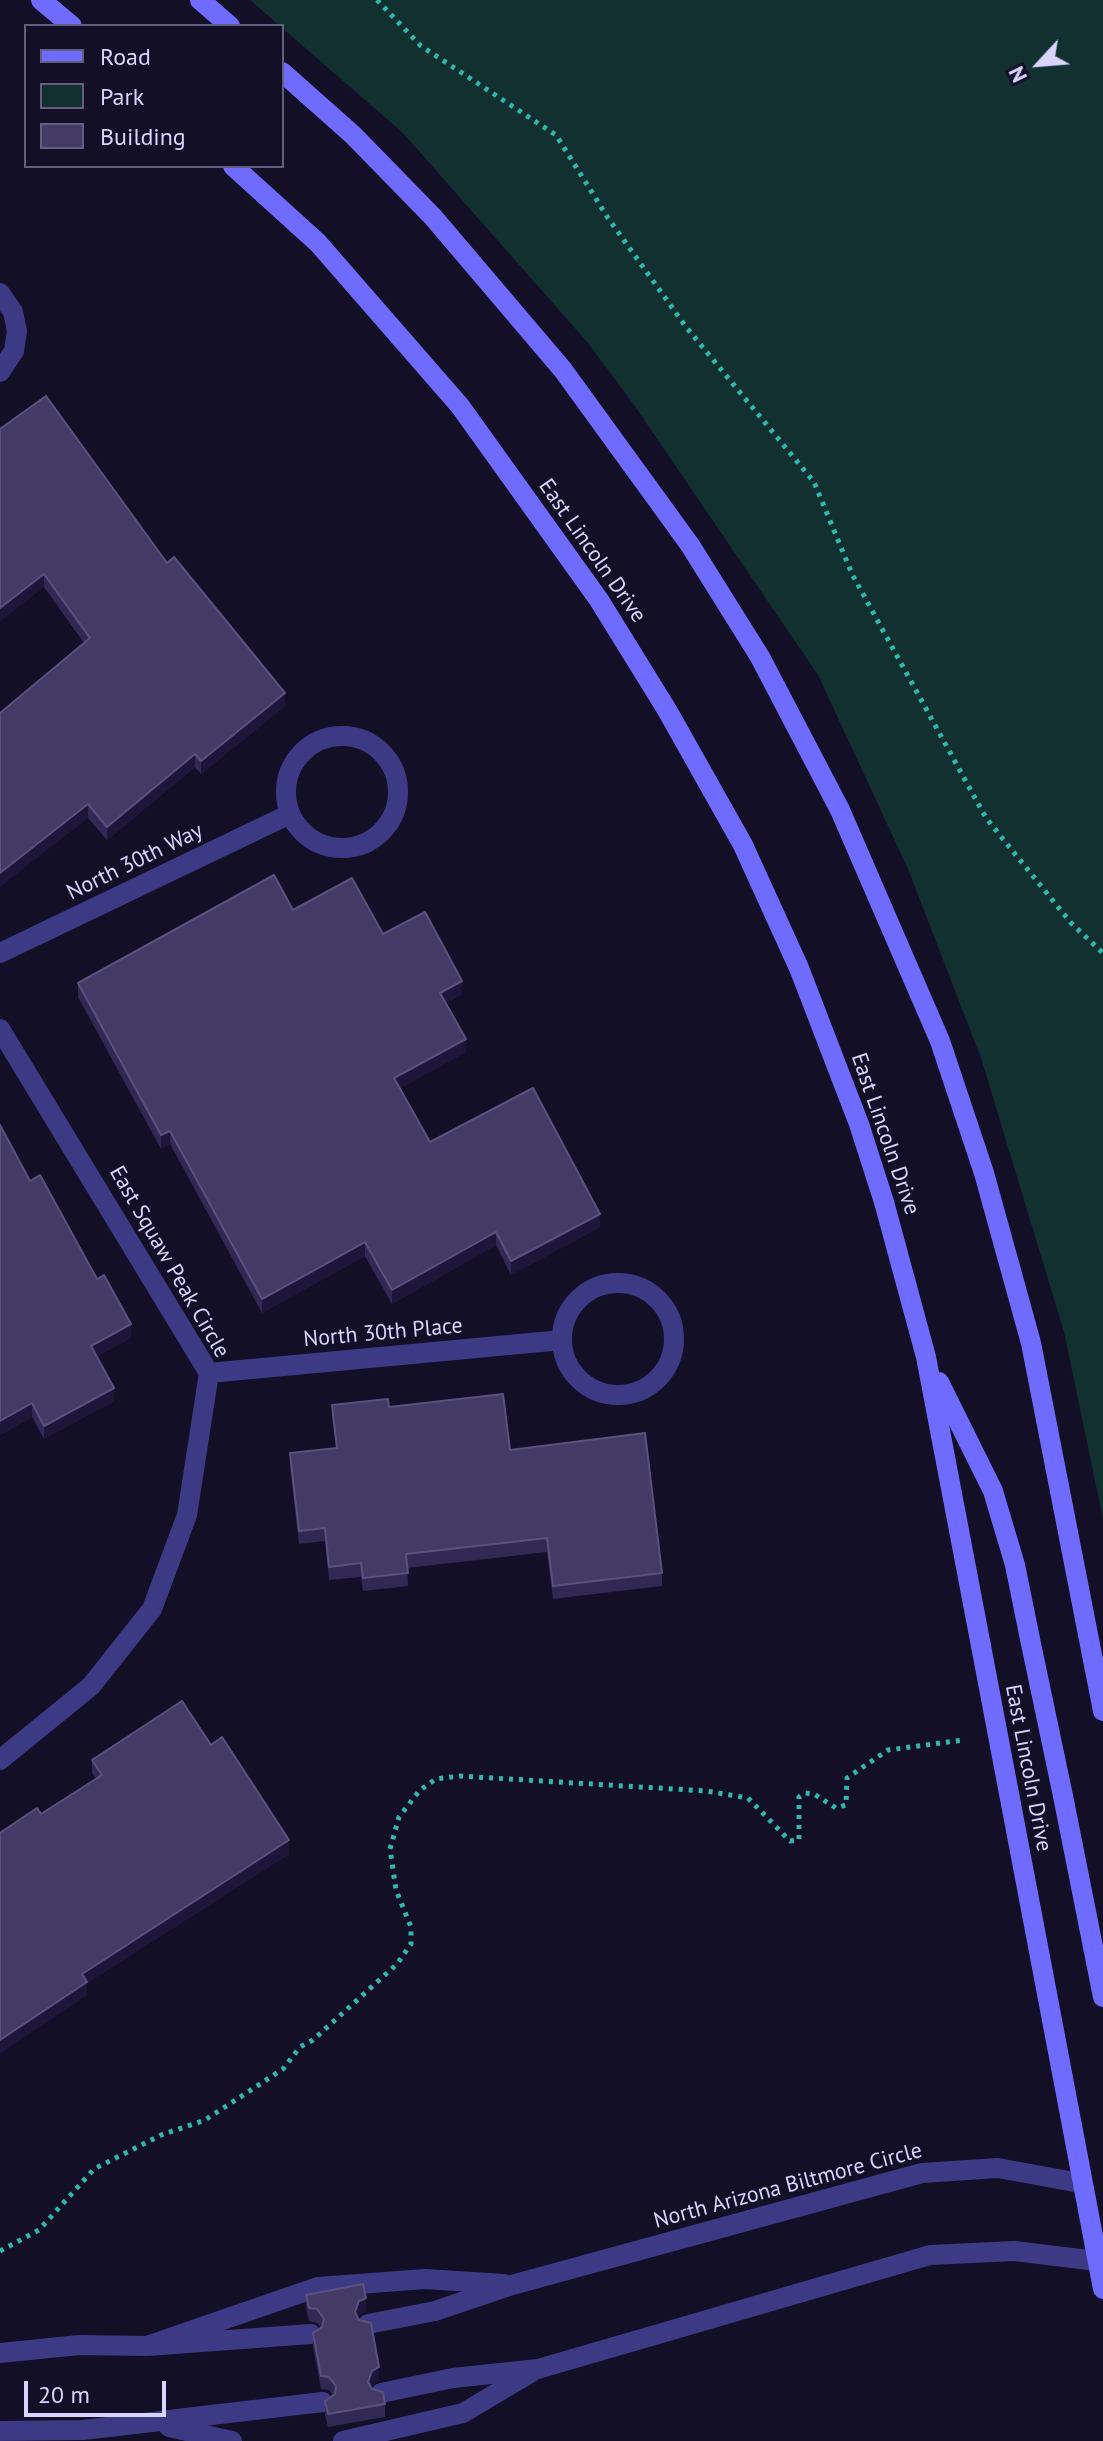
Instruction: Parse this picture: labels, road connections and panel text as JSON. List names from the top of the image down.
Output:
{
  "streets": {
    "main road": ["East Lincoln Drive"],
    "street": [
      "North 30th Way",
      "East Squaw Peak Circle",
      "North 30th Place",
      "North Arizona Biltmore Circle"
    ]
  },
  "crossings": [
    ["East Lincoln Drive", "North Arizona Biltmore Circle"],
    ["East Squaw Peak Circle", "North 30th Place"]
  ],
  "legend": ["Road", "Park", "Building"],
  "scale_bar": "20 m",
  "north": "bottom left"
}
